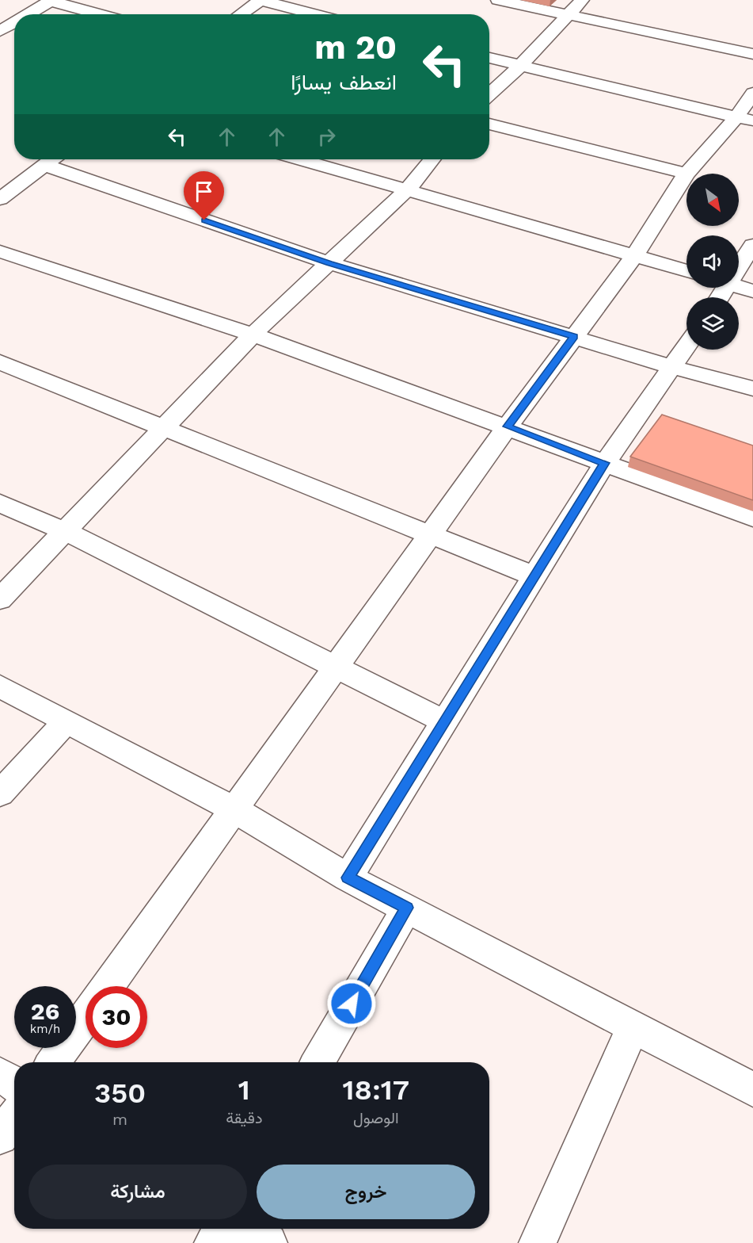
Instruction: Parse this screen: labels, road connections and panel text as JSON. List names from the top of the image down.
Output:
{
  "north": "bottom right",
  "page": {
    "turn": ["20 m", "انعطف يسارًا"],
    "speed": "26 km/h",
    "limit": "30",
    "eta": [
      "18:17",
      "الوصول",
      "1",
      "دقيقة",
      "350",
      "m"
    ],
    "buttons": ["خروج", "مشاركة"]
  }
}
